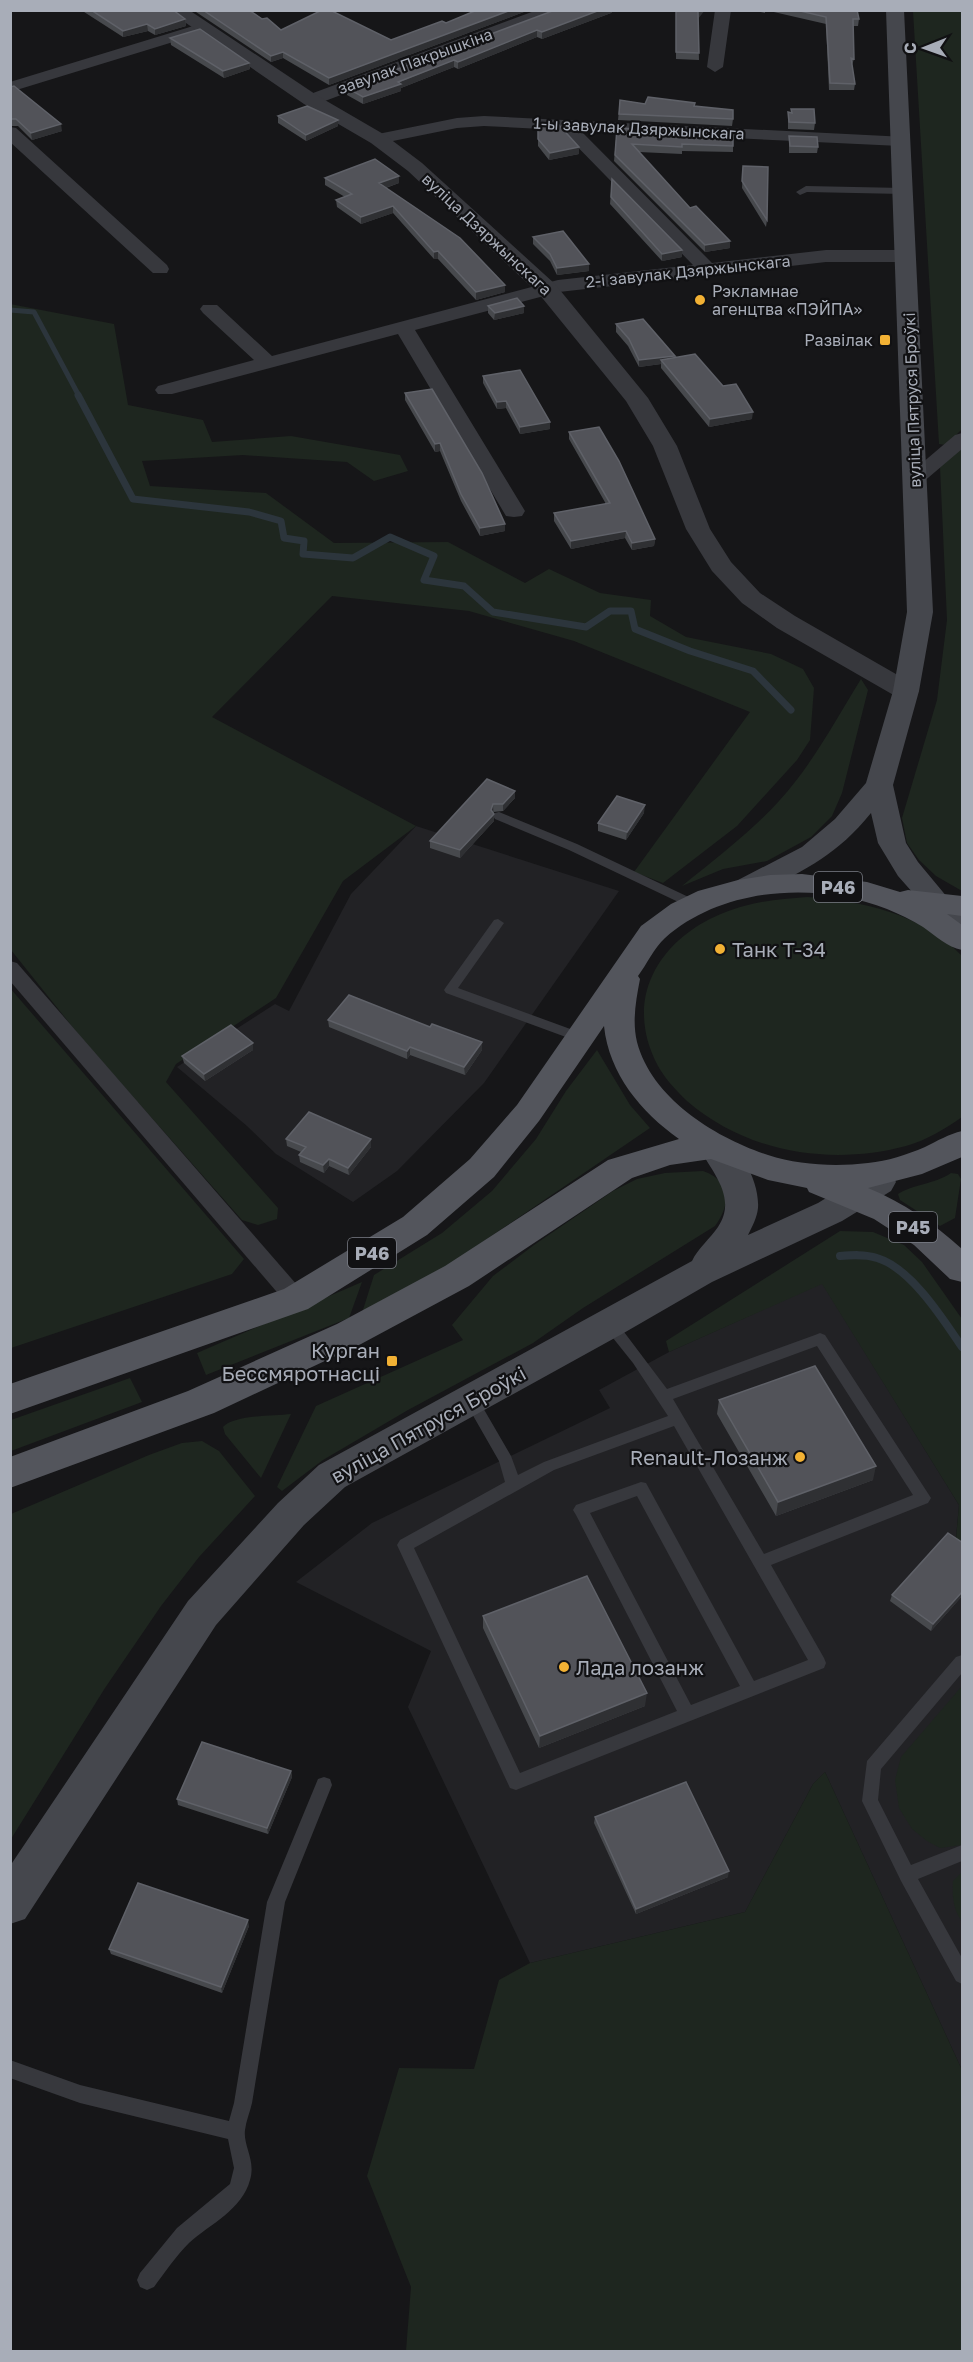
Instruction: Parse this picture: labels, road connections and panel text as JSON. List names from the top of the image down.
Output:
{
  "streets": {
    "main road": ["вуліца Пятруся Броўкі", "Р46", "Р45"],
    "street": [
      "завулак Пакрышкіна",
      "1-ы завулак Дзяржынскага",
      "вуліца Дзяржынскага",
      "2-і завулак Дзяржынскага"
    ]
  },
  "crossings": [
    ["завулак Пакрышкіна", "вуліца Дзяржынскага"],
    ["1-ы завулак Дзяржынскага", "вуліца Дзяржынскага"],
    ["1-ы завулак Дзяржынскага", "вуліца Пятруся Броўкі"],
    ["вуліца Дзяржынскага", "2-і завулак Дзяржынскага"],
    ["вуліца Дзяржынскага", "вуліца Пятруся Броўкі"],
    ["2-і завулак Дзяржынскага", "вуліца Пятруся Броўкі"],
    ["вуліца Пятруся Броўкі", "Р46"],
    ["вуліца Пятруся Броўкі", "Р45"],
    ["Р46", "Р45"]
  ],
  "places": {
    "other": [
      "Рэкламнае агенцтва «ПЭЙПА»",
      "Танк Т-34",
      "Renault-Лозанж",
      "Лада лозанж"
    ],
    "transit": ["Развілак", "Курган Бессмяротнасці"]
  },
  "north": "left"
}
